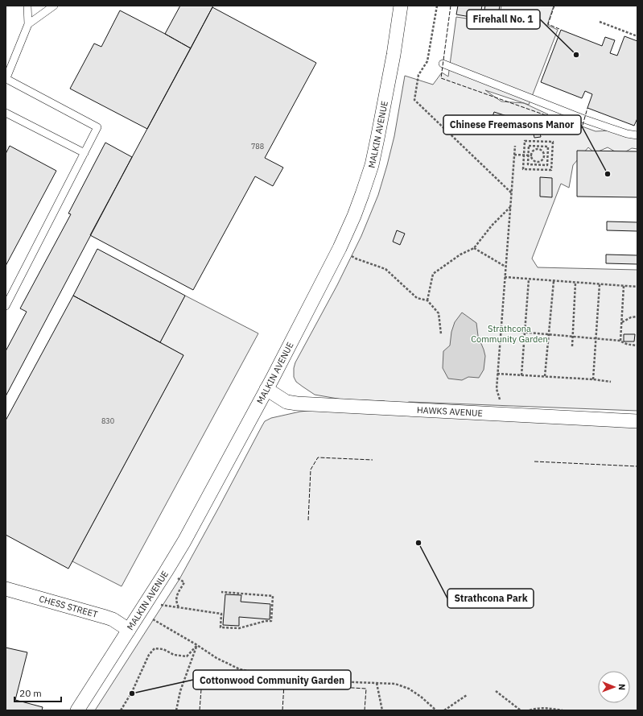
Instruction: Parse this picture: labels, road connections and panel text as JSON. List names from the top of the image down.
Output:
{
  "streets": {
    "street": ["MALKIN AVENUE", "HAWKS AVENUE", "CHESS STREET"]
  },
  "crossings": [
    ["MALKIN AVENUE", "HAWKS AVENUE"],
    ["MALKIN AVENUE", "CHESS STREET"]
  ],
  "parks": ["Strathcona Community Garden"],
  "places": [
    "Firehall No. 1",
    "Chinese Freemasons Manor",
    "Strathcona Park",
    "Cottonwood Community Garden"
  ],
  "house_numbers": ["788", "830"],
  "scale_bar": "20 m",
  "north": "right"
}
